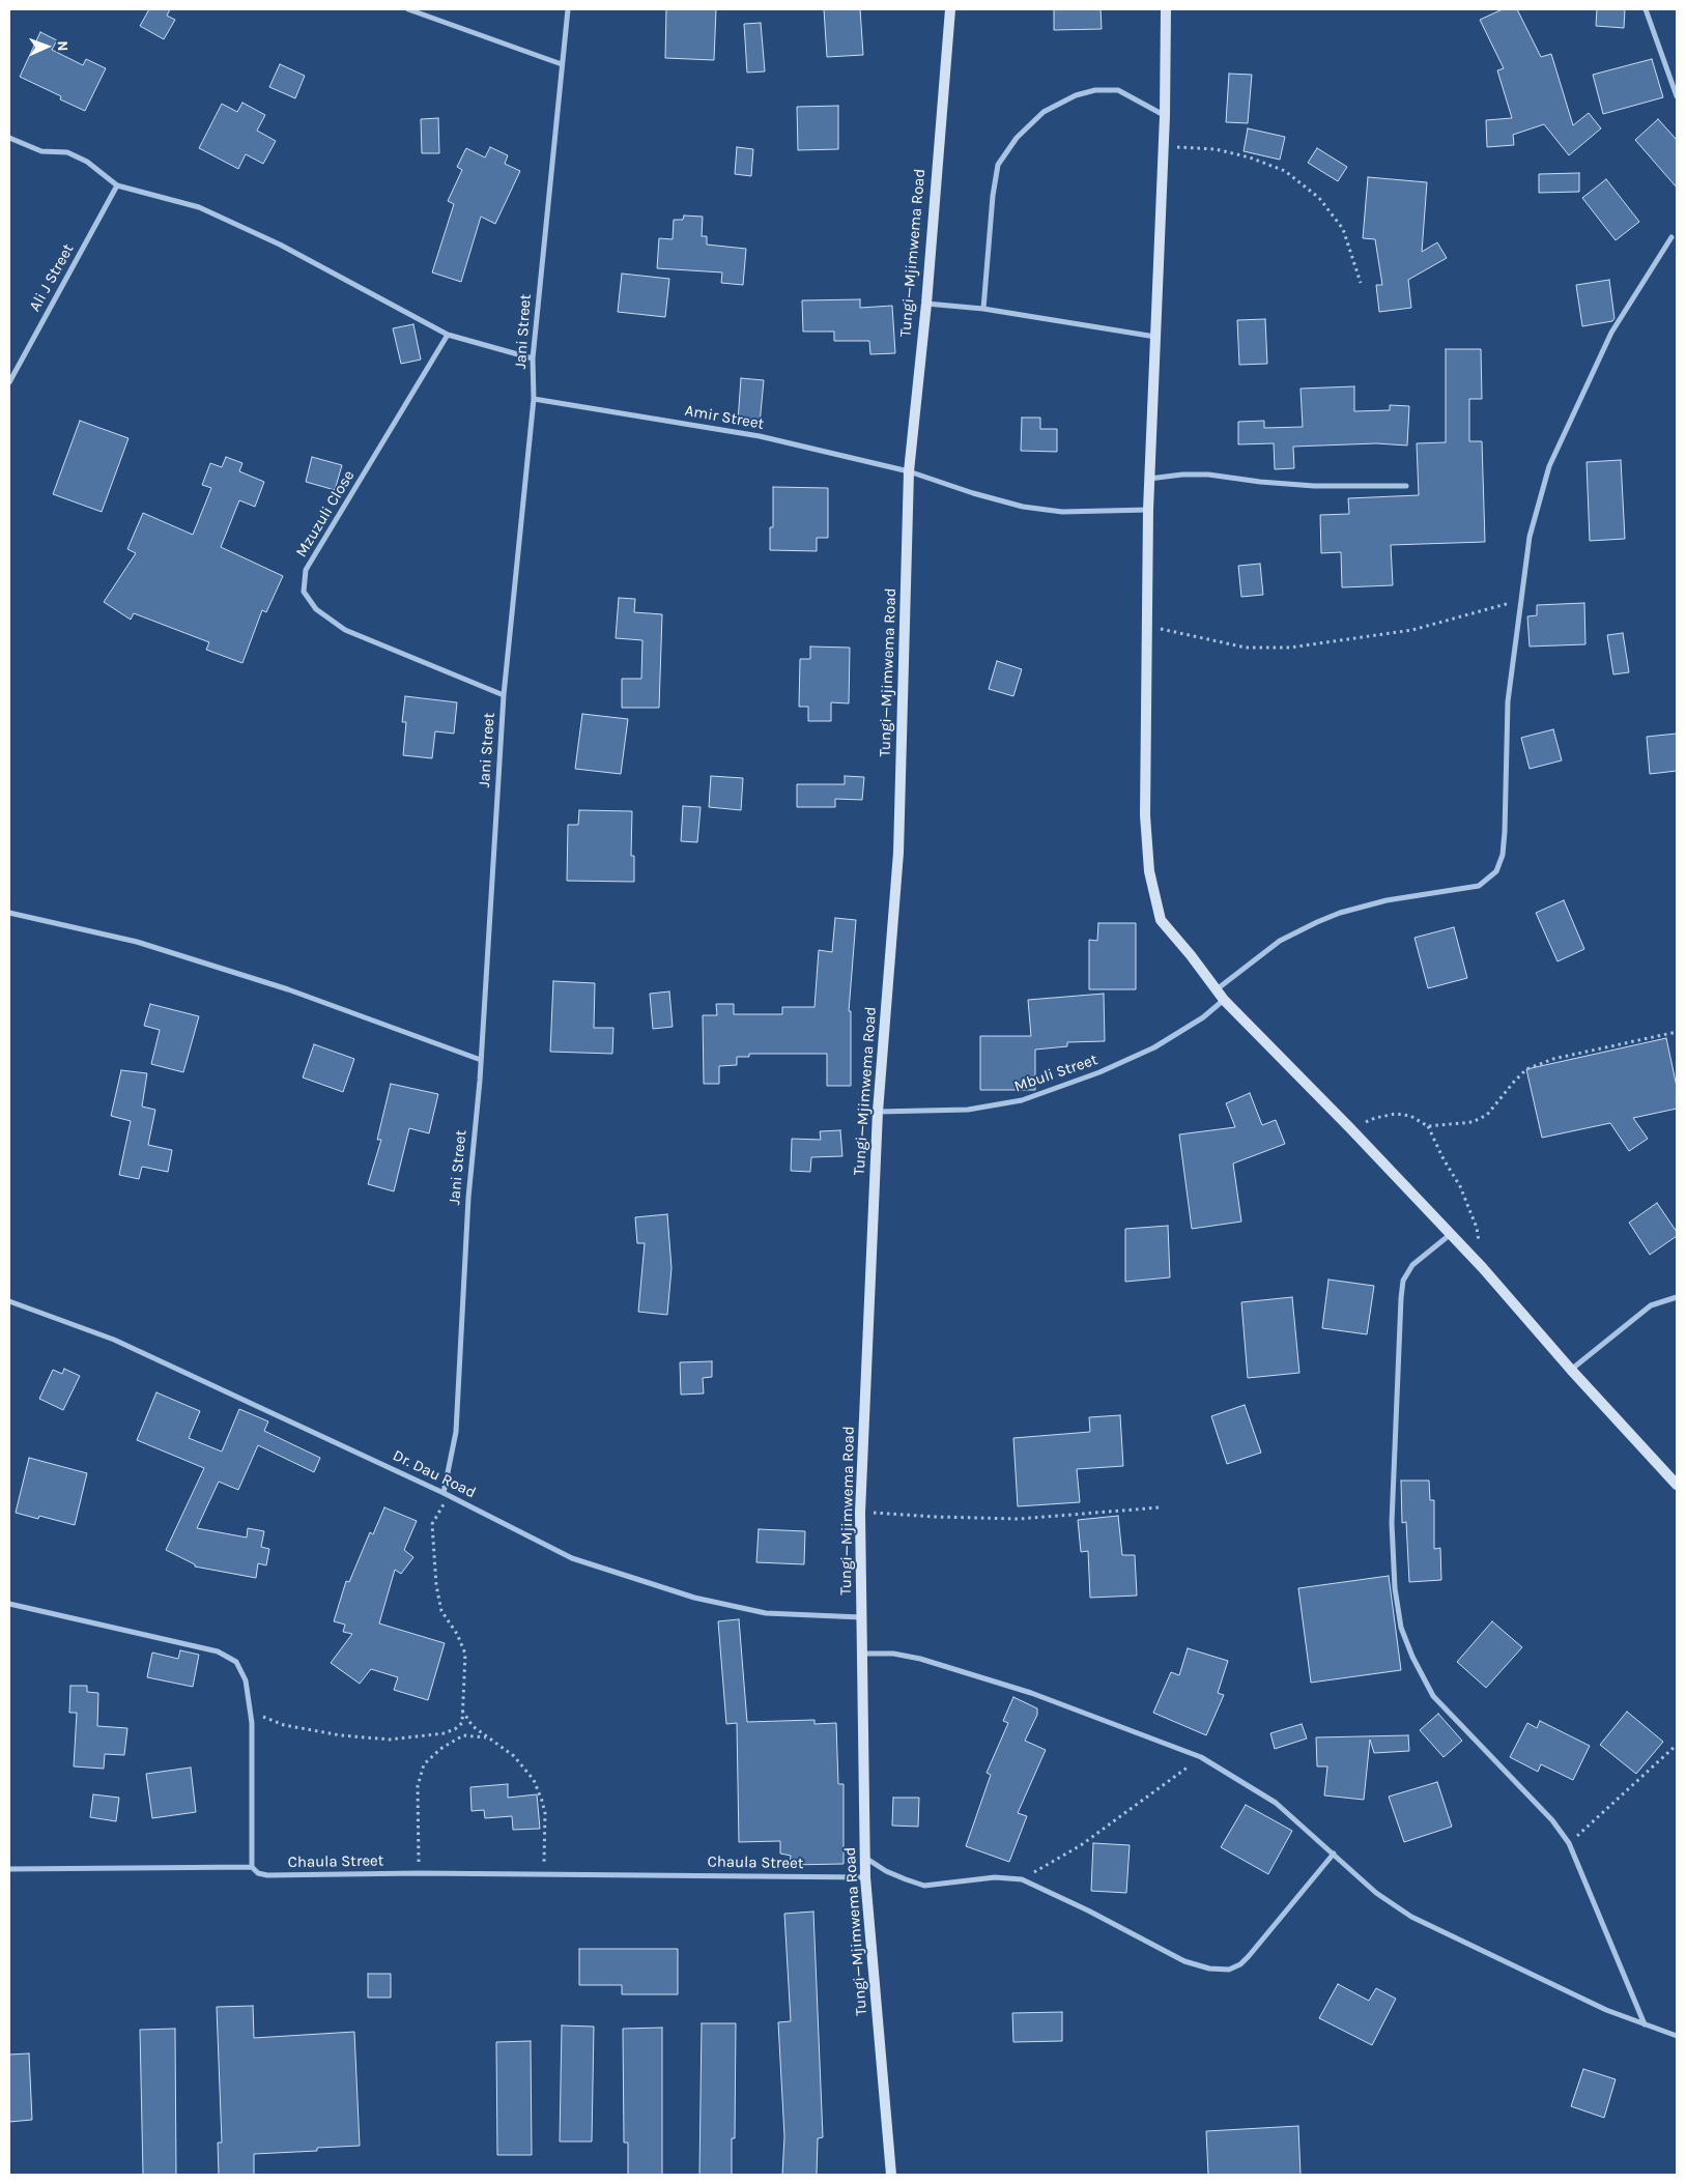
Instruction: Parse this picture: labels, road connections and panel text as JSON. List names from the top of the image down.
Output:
{
  "streets": {
    "street": [
      "Tungi—Mjimwema Road",
      "Ali J Street",
      "Jani Street",
      "Amir Street",
      "Mzuzuli Close",
      "Mbuli Street",
      "Dr. Dau Road",
      "Chaula Street"
    ]
  },
  "crossings": [
    ["Tungi—Mjimwema Road", "Amir Street"],
    ["Tungi—Mjimwema Road", "Mbuli Street"],
    ["Tungi—Mjimwema Road", "Dr. Dau Road"],
    ["Tungi—Mjimwema Road", "Chaula Street"],
    ["Jani Street", "Amir Street"],
    ["Jani Street", "Mzuzuli Close"],
    ["Jani Street", "Dr. Dau Road"]
  ],
  "north": "right"
}
